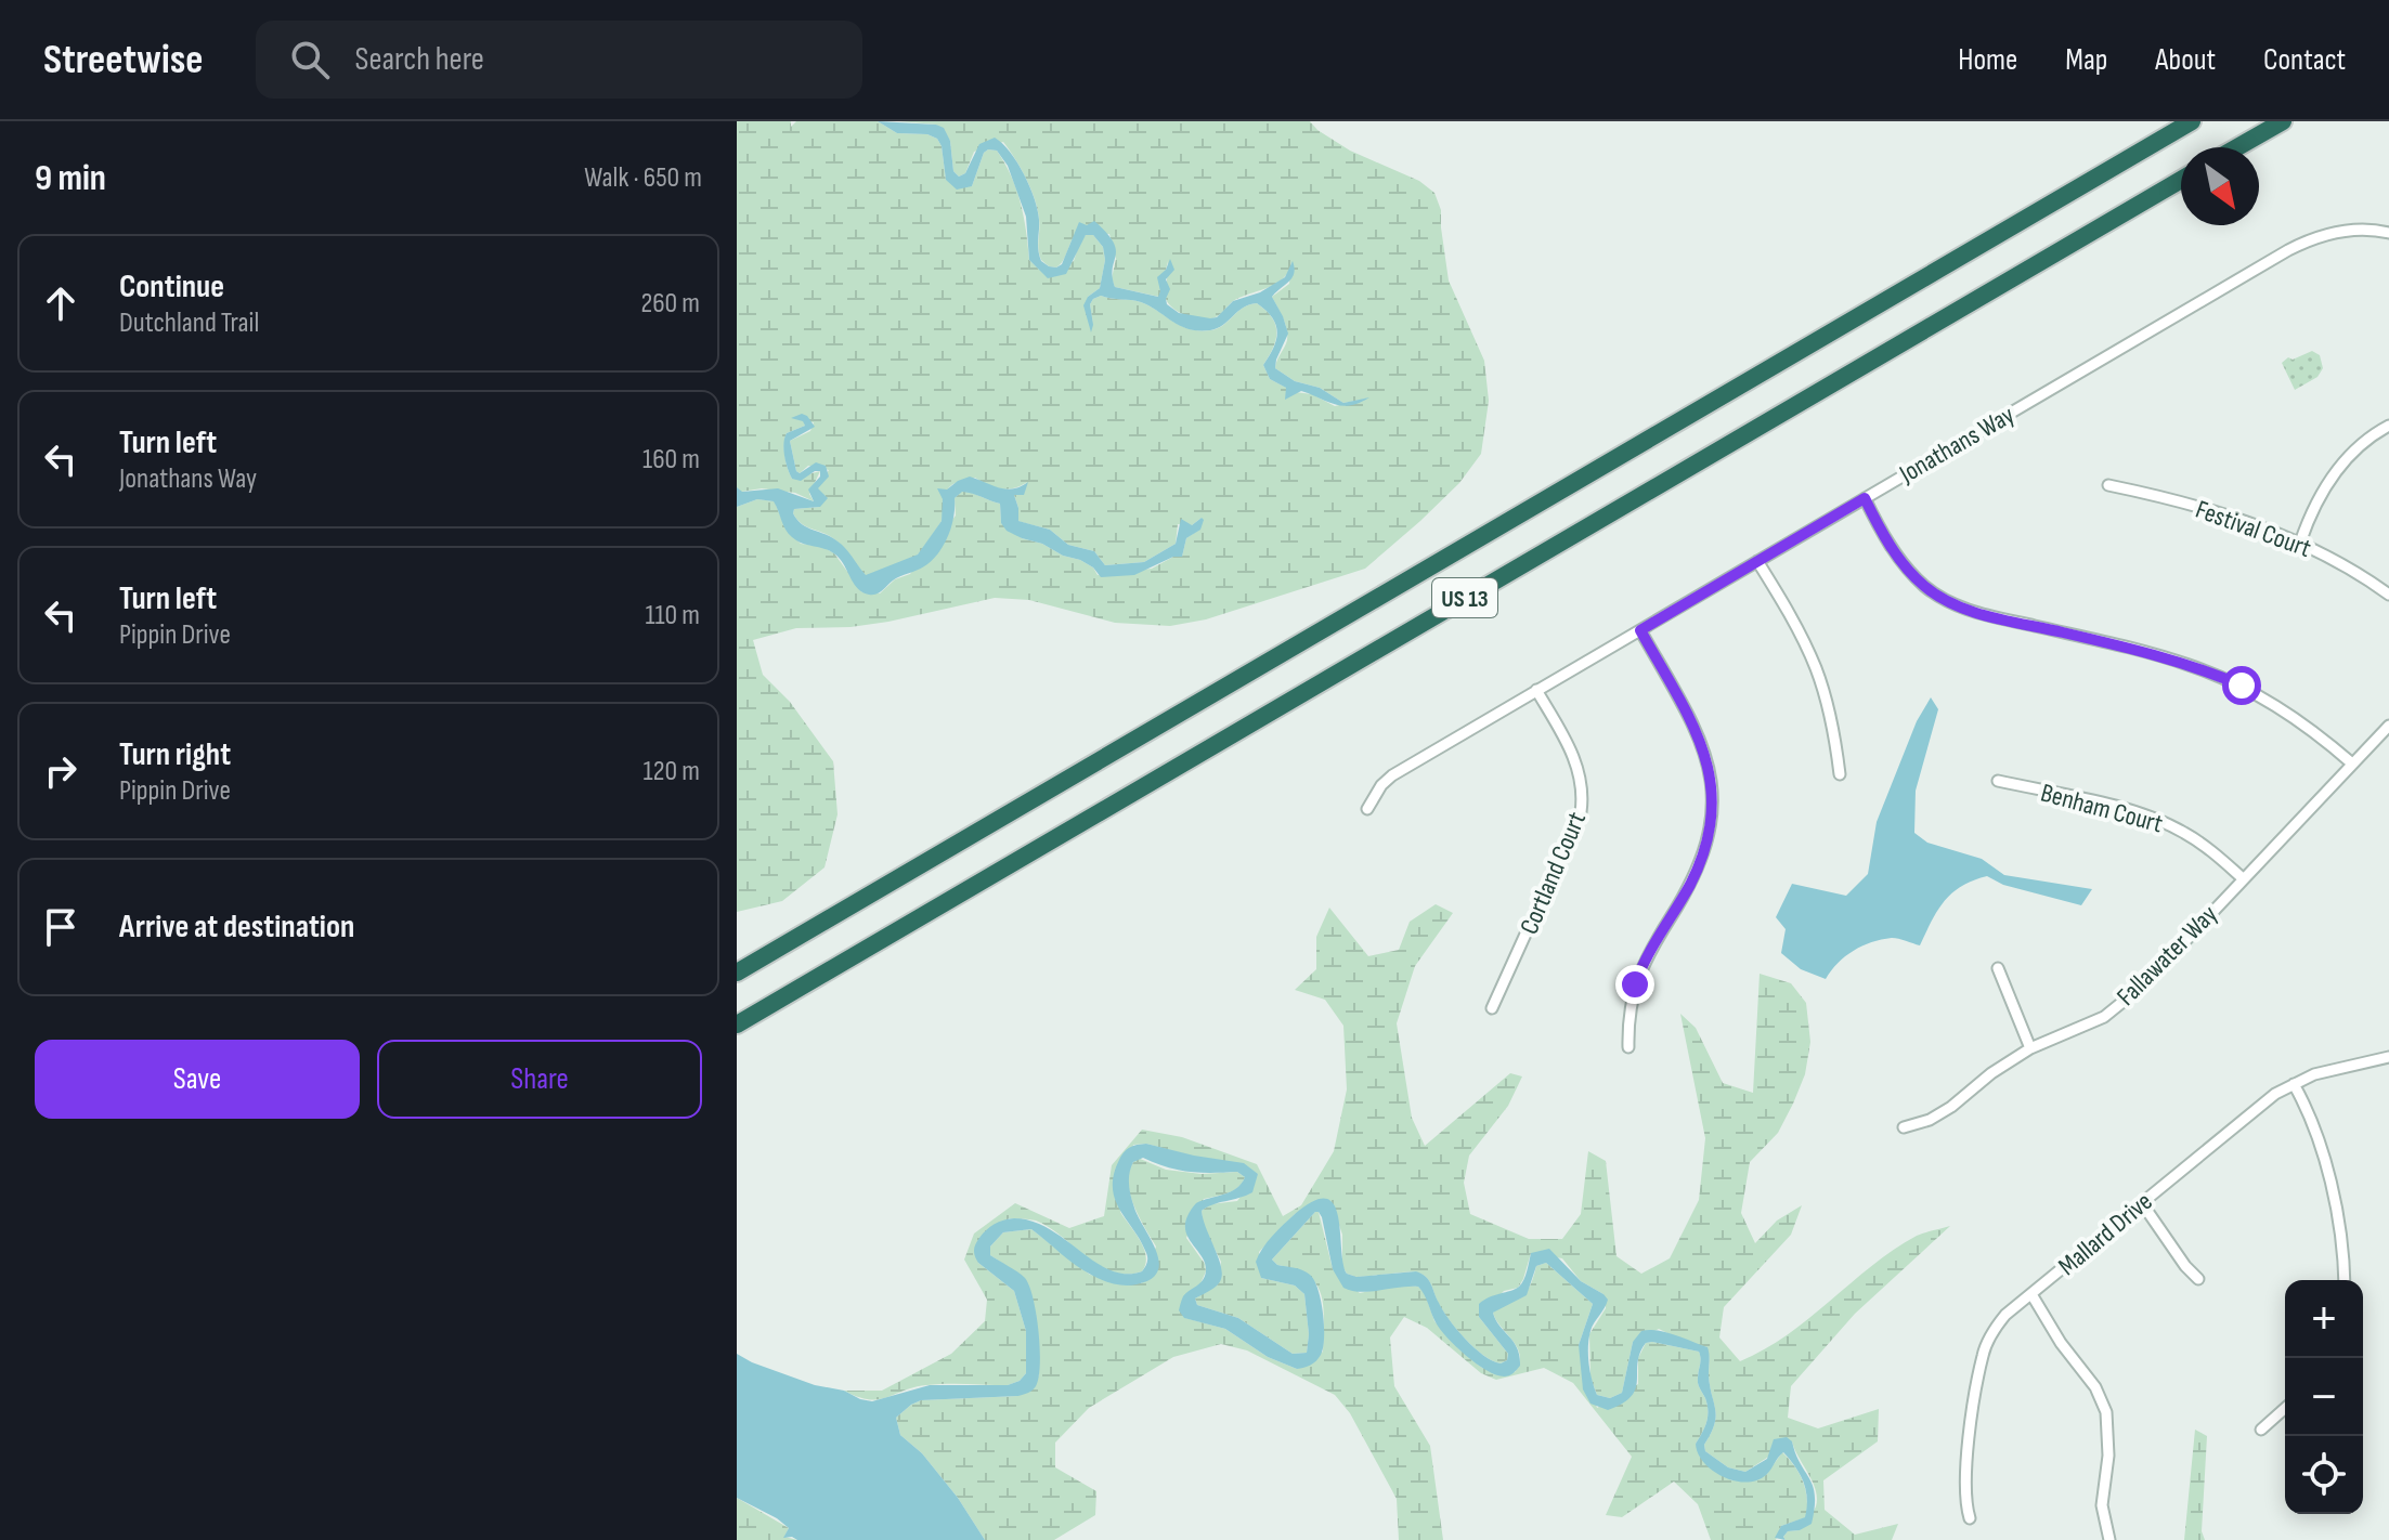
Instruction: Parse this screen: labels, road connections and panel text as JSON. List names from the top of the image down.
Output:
{
  "streets": {
    "highway": ["US 13"],
    "street": [
      "Jonathans Way",
      "Festival Court",
      "Benham Court",
      "Cortland Court",
      "Fallawater Way",
      "Mallard Drive"
    ]
  },
  "crossings": [
    ["Jonathans Way", "Cortland Court"],
    ["Benham Court", "Fallawater Way"]
  ],
  "north": "bottom right",
  "page": {
    "header": "Streetwise",
    "search": "Search here",
    "nav": [
      "Home",
      "Map",
      "About",
      "Contact"
    ],
    "heading": ["9 min", "Walk · 650 m"],
    "list": [
      ["Continue", "Dutchland Trail", "260 m"],
      ["Turn left", "Jonathans Way", "160 m"],
      ["Turn left", "Pippin Drive", "110 m"],
      ["Turn right", "Pippin Drive", "120 m"],
      "Arrive at destination"
    ],
    "buttons": ["Save", "Share"],
    "map_buttons": ["+", "−"]
  }
}
